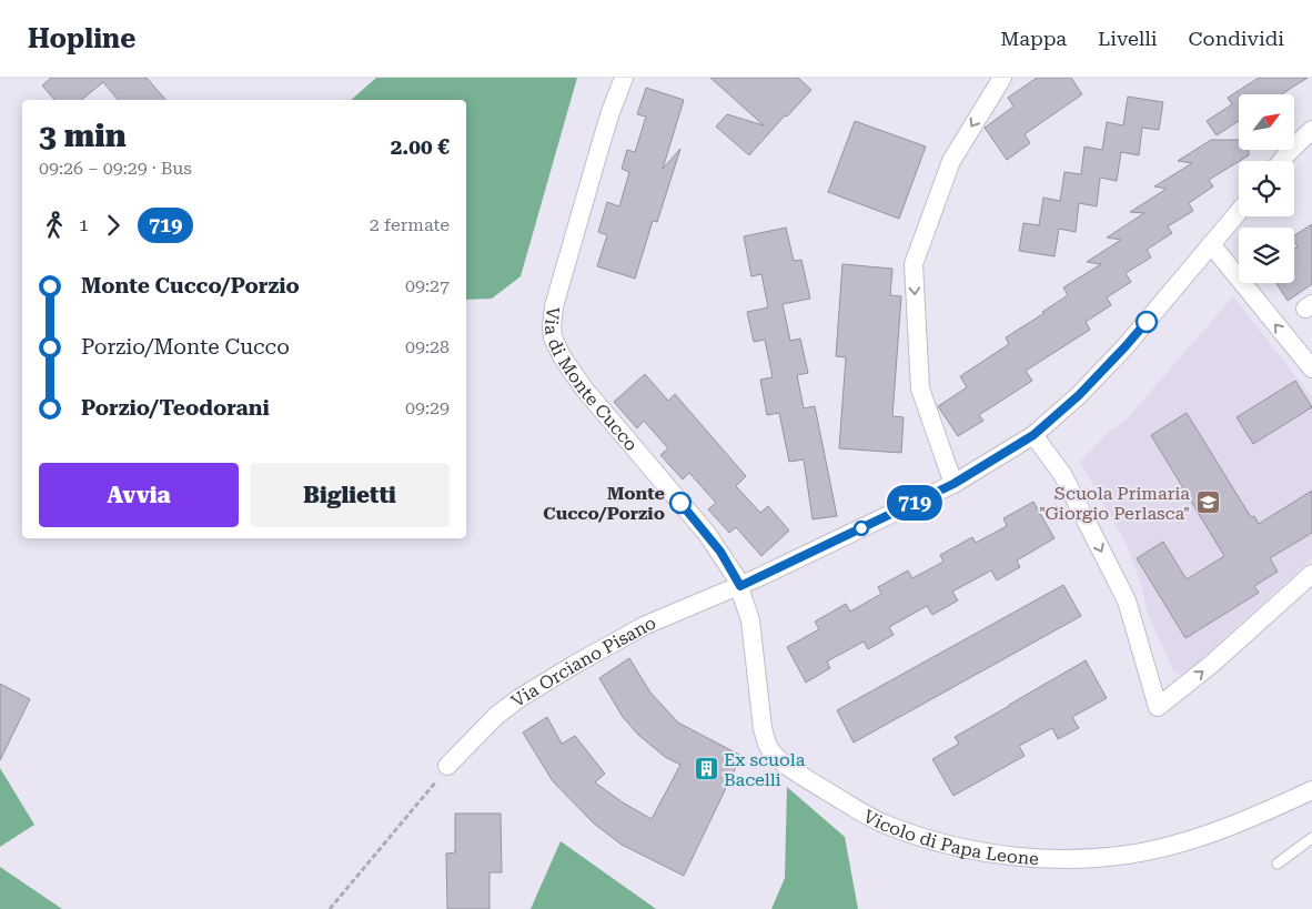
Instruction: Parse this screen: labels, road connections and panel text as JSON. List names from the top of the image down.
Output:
{
  "streets": {
    "street": ["Via di Monte Cucco", "Via Orciano Pisano", "Vicolo di Papa Leone"]
  },
  "crossings": [
    ["Via di Monte Cucco", "Via Orciano Pisano"],
    ["Via di Monte Cucco", "Vicolo di Papa Leone"],
    ["Via Orciano Pisano", "Vicolo di Papa Leone"]
  ],
  "places": {
    "other": ["Monte Cucco/Porzio"],
    "school or university": ["Scuola Primaria \"Giorgio Perlasca\""],
    "building": ["Ex scuola Bacelli"]
  },
  "lines": ["bus line 719"],
  "north": "top right",
  "page": {
    "header": "Hopline",
    "nav": ["Mappa", "Livelli", "Condividi"],
    "on_map": "719",
    "heading": ["3 min", "09:26 – 09:29 · Bus", "2.00 €"],
    "legs": ["1", "719", "2 fermate"],
    "list": [
      {
        "name": "Monte Cucco/Porzio",
        "value": "09:27"
      },
      {
        "name": "Porzio/Monte Cucco",
        "value": "09:28"
      },
      {
        "name": "Porzio/Teodorani",
        "value": "09:29"
      }
    ],
    "buttons": ["Avvia", "Biglietti"]
  }
}
